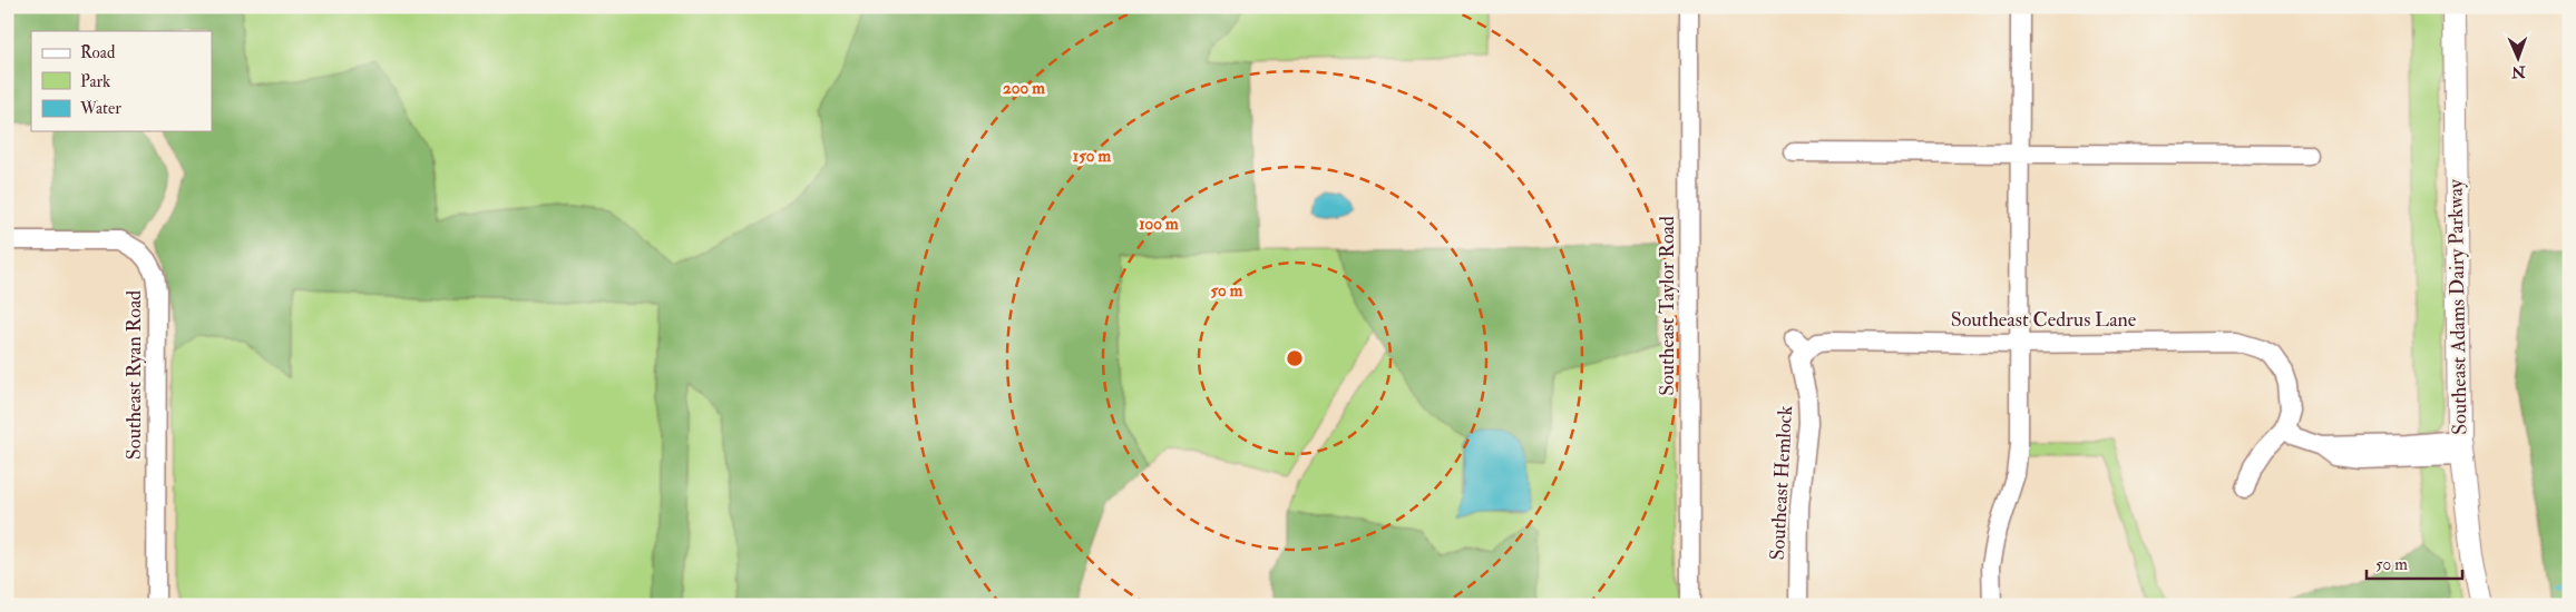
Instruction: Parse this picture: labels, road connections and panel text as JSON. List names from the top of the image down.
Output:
{
  "streets": {
    "main road": ["Southeast Adams Dairy Parkway"],
    "street": [
      "Southeast Taylor Road",
      "Southeast Cedrus Lane",
      "Southeast Ryan Road",
      "Southeast Hemlock"
    ]
  },
  "crossings": [
    ["Southeast Cedrus Lane", "Southeast Hemlock"]
  ],
  "legend": ["Road", "Park", "Water"],
  "scale_bar": "50 m",
  "north": "bottom",
  "rings": [
    "200 m",
    "150 m",
    "100 m",
    "50 m"
  ]
}
